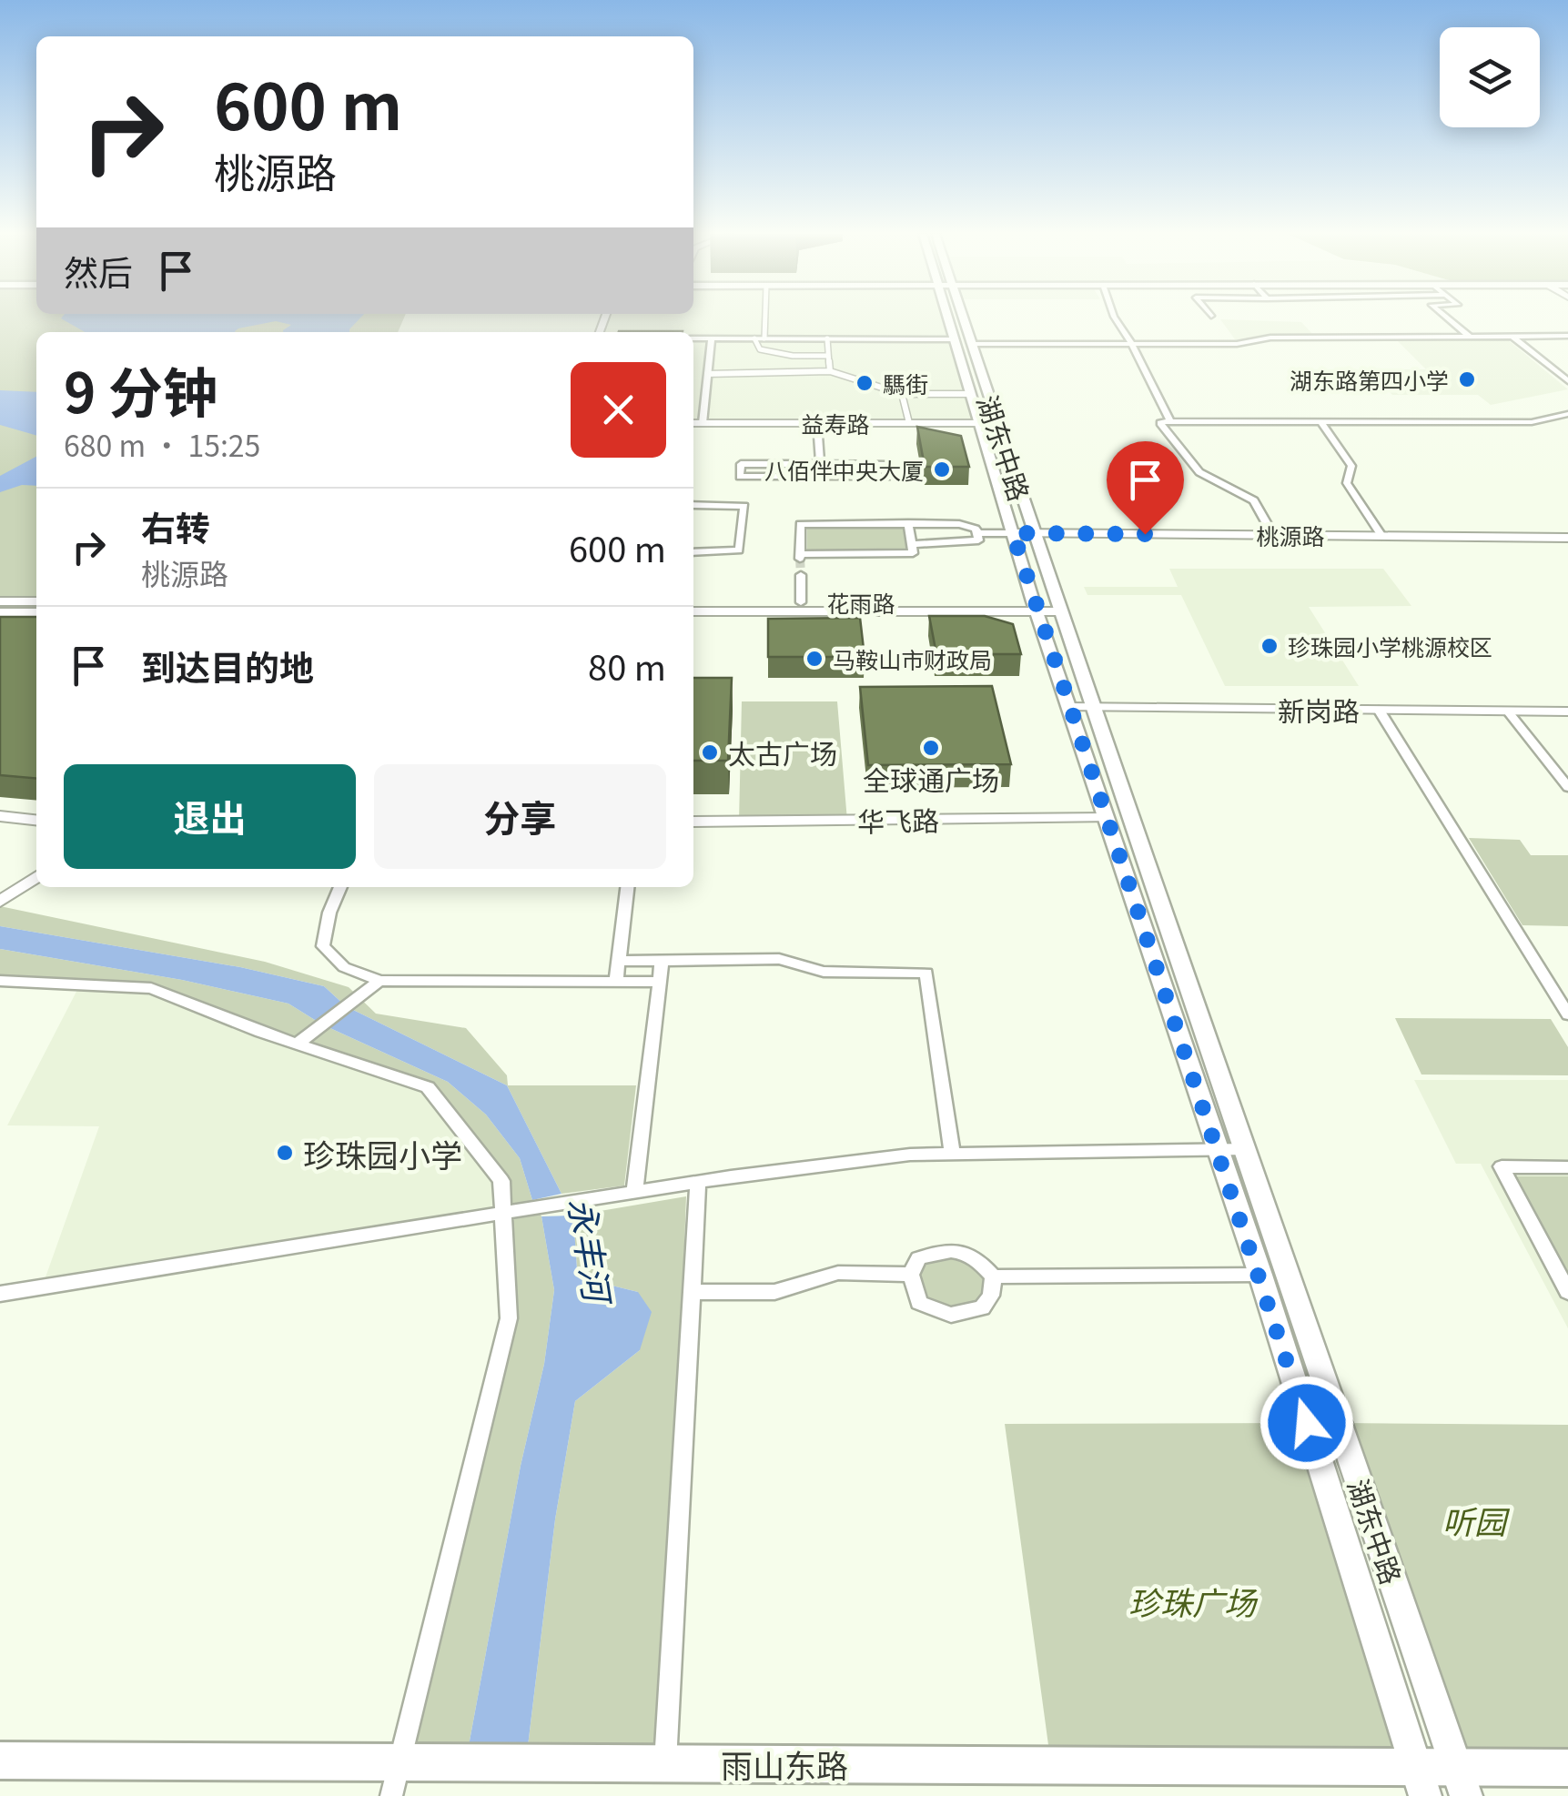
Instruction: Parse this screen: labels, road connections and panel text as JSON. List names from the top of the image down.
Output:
{
  "streets": {
    "main road": ["湖东中路", "雨山东路"],
    "street": [
      "益寿路",
      "桃源路",
      "花雨路",
      "新岗路",
      "华飞路"
    ]
  },
  "crossings": [
    ["益寿路", "湖东中路"],
    ["湖东中路", "桃源路"],
    ["湖东中路", "花雨路"],
    ["湖东中路", "新岗路"],
    ["湖东中路", "华飞路"],
    ["湖东中路", "雨山东路"]
  ],
  "water": ["永丰河"],
  "parks": ["听园", "珍珠广场"],
  "places": [
    "湖东路第四小学",
    "騳街",
    "八佰伴中央大厦",
    "珍珠园小学桃源校区",
    "马鞍山市财政局",
    "全球通广场",
    "太古广场",
    "珍珠园小学"
  ],
  "page": {
    "turn": ["600 m", "桃源路"],
    "then": "然后",
    "heading": ["9 分钟", "680 m · 15:25"],
    "list": [
      {
        "name": "右转",
        "note": "桃源路",
        "value": "600 m"
      },
      {
        "name": "到达目的地",
        "value": "80 m"
      }
    ],
    "buttons": ["退出", "分享"]
  }
}
